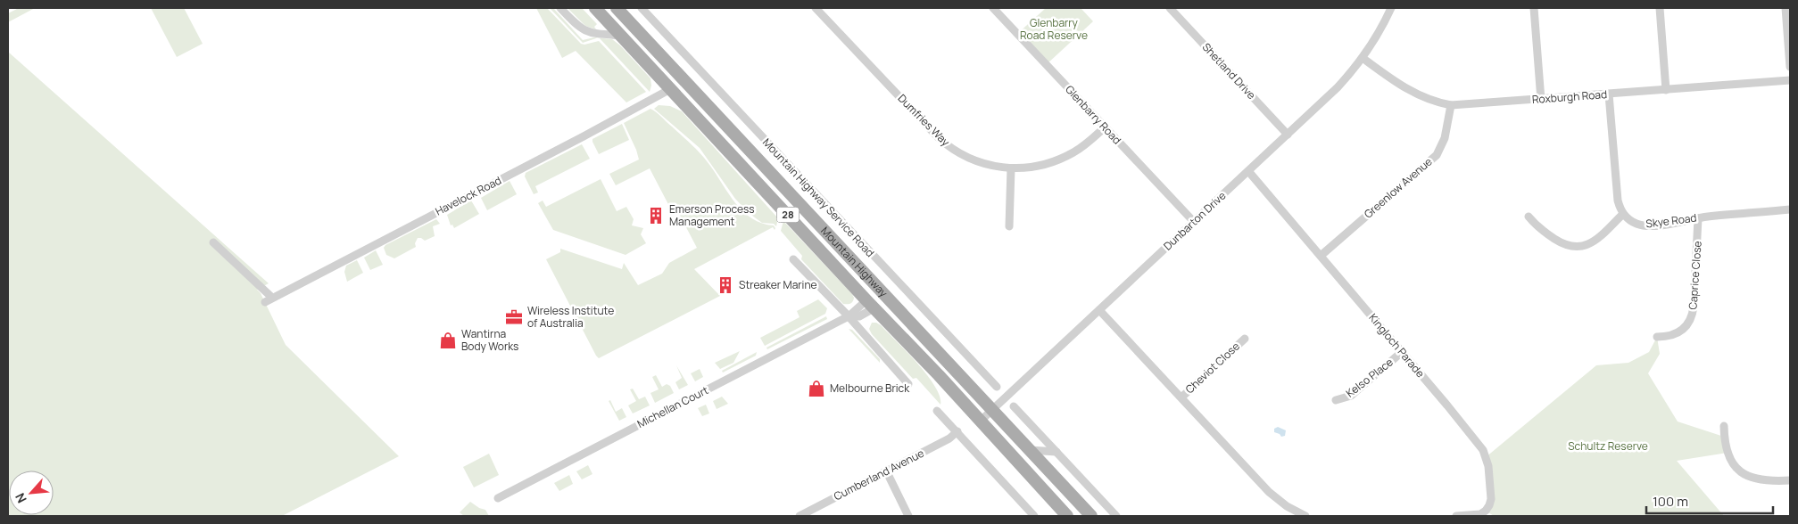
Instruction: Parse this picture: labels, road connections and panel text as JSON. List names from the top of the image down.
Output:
{
  "streets": {
    "main road": ["28", "Mountain Highway"],
    "street": [
      "Shetland Drive",
      "Roxburgh Road",
      "Glenbarry Road",
      "Dumfries Way",
      "Greenlow Avenue",
      "Havelock Road",
      "Mountain Highway Service Road",
      "Dunbarton Drive",
      "Skye Road",
      "Caprice Close",
      "Kingloch Parade",
      "Cheviot Close",
      "Kelso Place",
      "Michellan Court",
      "Cumberland Avenue"
    ]
  },
  "crossings": [
    ["Shetland Drive", "Dunbarton Drive"],
    ["Roxburgh Road", "Greenlow Avenue"],
    ["Roxburgh Road", "Dunbarton Drive"],
    ["Glenbarry Road", "Dumfries Way"],
    ["Glenbarry Road", "Dunbarton Drive"],
    ["Greenlow Avenue", "Kingloch Parade"],
    ["Havelock Road", "Mountain Highway"],
    ["Dunbarton Drive", "Mountain Highway"],
    ["Dunbarton Drive", "Kingloch Parade"],
    ["Skye Road", "Caprice Close"],
    ["Mountain Highway", "Michellan Court"],
    ["Kingloch Parade", "Kelso Place"]
  ],
  "parks": ["Glenbarry Road Reserve", "Schultz Reserve"],
  "places": {
    "building": ["Emerson Process Management", "Streaker Marine"],
    "office": ["Wireless Institute of Australia"],
    "shop": ["Wantirna Body Works", "Melbourne Brick"]
  },
  "scale_bar": "100 m",
  "north": "bottom left"
}
